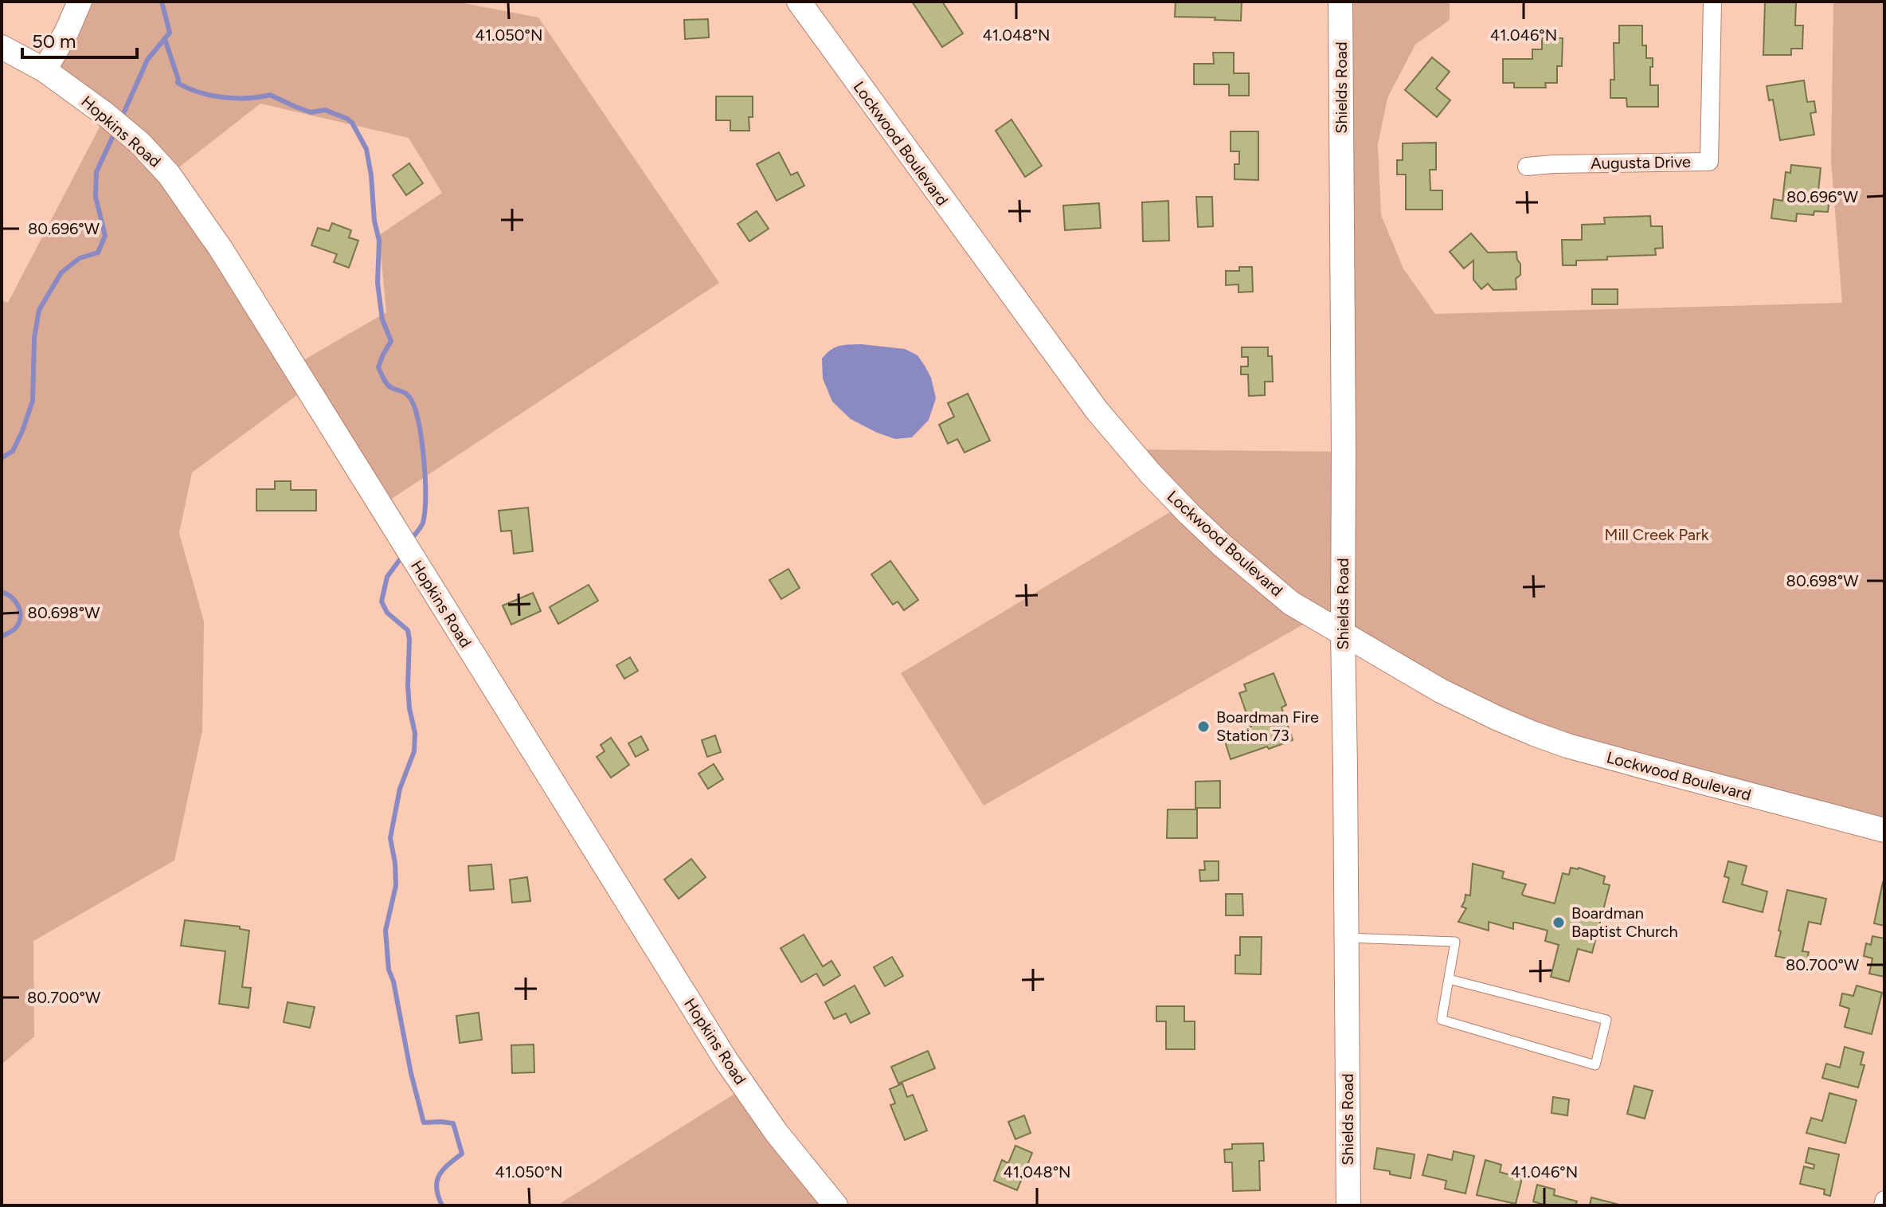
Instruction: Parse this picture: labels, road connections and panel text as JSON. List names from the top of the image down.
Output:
{
  "streets": {
    "main road": ["Shields Road", "Hopkins Road", "Lockwood Boulevard"],
    "street": ["Augusta Drive"]
  },
  "crossings": [
    ["Shields Road", "Lockwood Boulevard"]
  ],
  "parks": ["Mill Creek Park"],
  "places": ["Boardman Fire Station 73", "Boardman Baptist Church"],
  "scale_bar": "50 m",
  "coordinates": [
    "41.050°N",
    "41.048°N",
    "41.046°N",
    "80.696°W",
    "80.698°W",
    "80.700°W"
  ]
}
